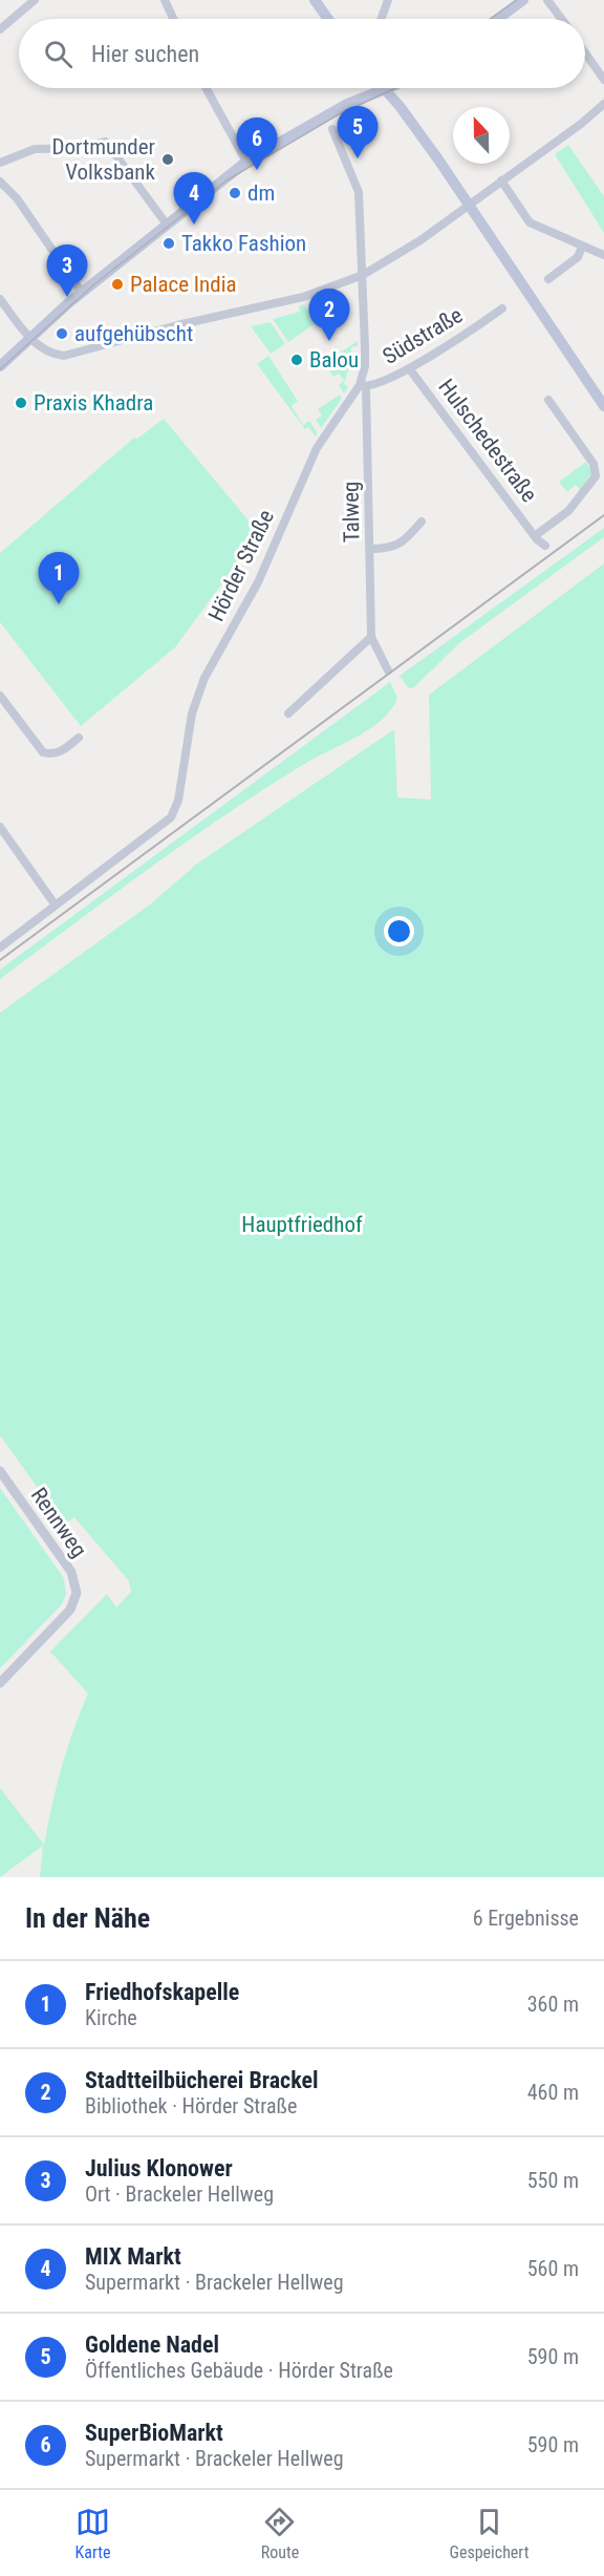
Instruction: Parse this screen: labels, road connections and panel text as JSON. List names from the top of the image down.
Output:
{
  "streets": {
    "street": [
      "Südstraße",
      "Hulschedestraße",
      "Talweg",
      "Hörder Straße",
      "Rennweg"
    ]
  },
  "crossings": [
    ["Südstraße", "Hulschedestraße"],
    ["Südstraße", "Talweg"],
    ["Südstraße", "Hörder Straße"],
    ["Talweg", "Hörder Straße"]
  ],
  "parks": ["Hauptfriedhof"],
  "places": [
    "Dortmunder Volksbank",
    "dm",
    "Takko Fashion",
    "Palace India",
    "aufgehübscht",
    "Balou",
    "Praxis Khadra"
  ],
  "north": "top",
  "page": {
    "search": "Hier suchen",
    "pins": [
      "5",
      "6",
      "4",
      "3",
      "2",
      "1"
    ],
    "heading": ["In der Nähe", "6 Ergebnisse"],
    "list": [
      {
        "mark": "1",
        "name": "Friedhofskapelle",
        "note": "Kirche",
        "value": "360 m"
      },
      {
        "mark": "2",
        "name": "Stadtteilbücherei Brackel",
        "note": "Bibliothek · Hörder Straße",
        "value": "460 m"
      },
      {
        "mark": "3",
        "name": "Julius Klonower",
        "note": "Ort · Brackeler Hellweg",
        "value": "550 m"
      },
      {
        "mark": "4",
        "name": "MIX Markt",
        "note": "Supermarkt · Brackeler Hellweg",
        "value": "560 m"
      },
      {
        "mark": "5",
        "name": "Goldene Nadel",
        "note": "Öffentliches Gebäude · Hörder Straße",
        "value": "590 m"
      },
      {
        "mark": "6",
        "name": "SuperBioMarkt",
        "note": "Supermarkt · Brackeler Hellweg",
        "value": "590 m"
      }
    ],
    "nav": ["Karte", "Route", "Gespeichert"]
  }
}
